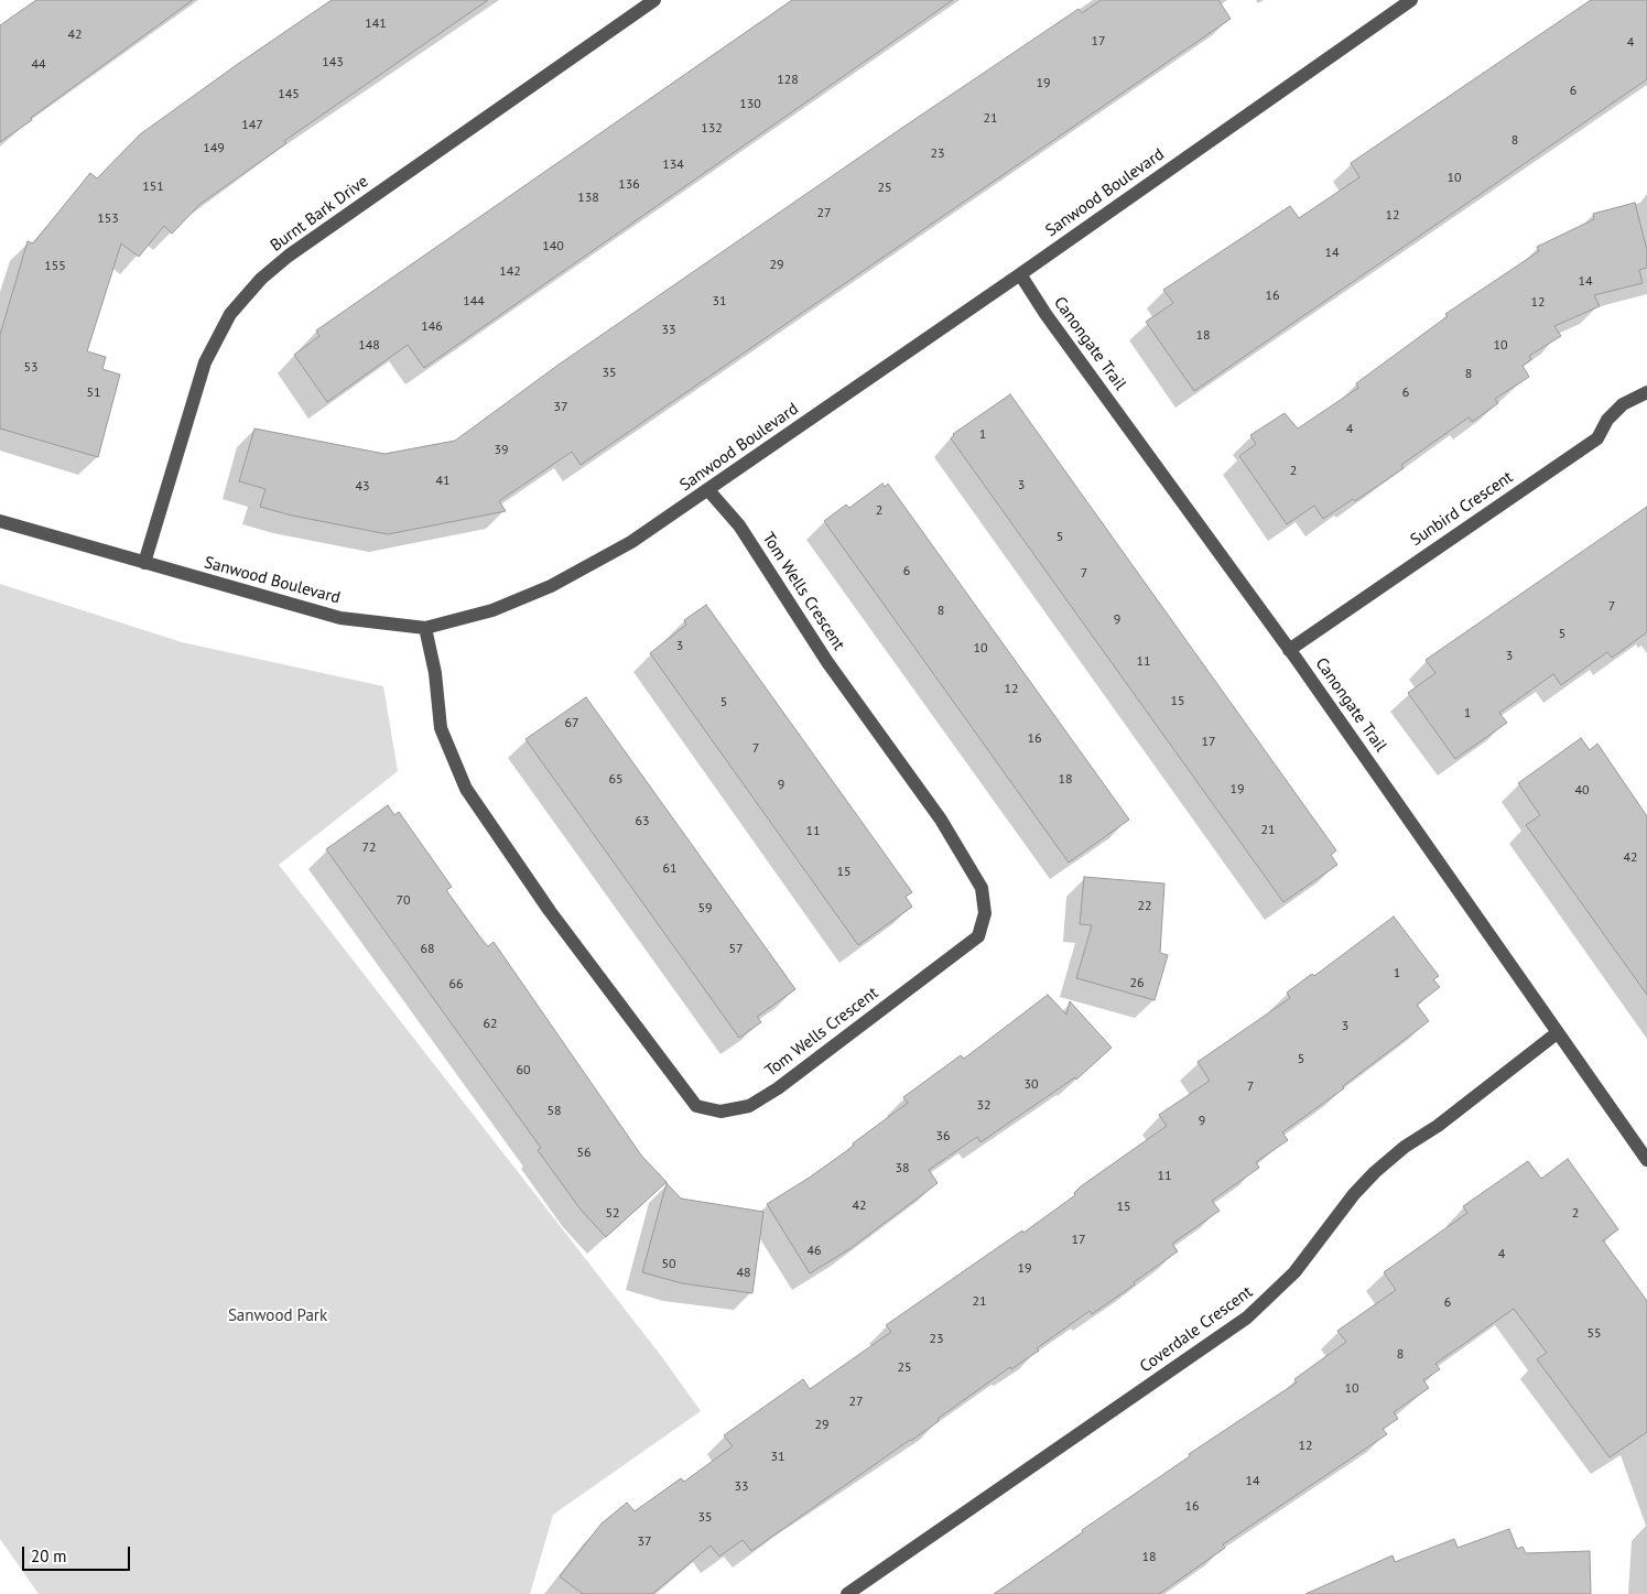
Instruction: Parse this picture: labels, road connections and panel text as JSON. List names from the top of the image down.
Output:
{
  "streets": {
    "street": [
      "Sanwood Boulevard",
      "Burnt Bark Drive",
      "Canongate Trail",
      "Sunbird Crescent",
      "Tom Wells Crescent",
      "Coverdale Crescent"
    ]
  },
  "crossings": [
    ["Sanwood Boulevard", "Burnt Bark Drive"],
    ["Sanwood Boulevard", "Canongate Trail"],
    ["Sanwood Boulevard", "Tom Wells Crescent"],
    ["Canongate Trail", "Sunbird Crescent"],
    ["Canongate Trail", "Coverdale Crescent"]
  ],
  "parks": ["Sanwood Park"],
  "house_numbers": [
    "141",
    "42",
    "17",
    "4",
    "143",
    "44",
    "128",
    "19",
    "6",
    "145",
    "130",
    "21",
    "147",
    "132",
    "8",
    "149",
    "23",
    "134",
    "10",
    "136",
    "151",
    "25",
    "138",
    "27",
    "12",
    "153",
    "140",
    "14",
    "29",
    "155",
    "142",
    "14",
    "16",
    "144",
    "31",
    "12",
    "146",
    "33",
    "18",
    "148",
    "10",
    "53",
    "35",
    "8",
    "51",
    "6",
    "37",
    "4",
    "1",
    "39",
    "2",
    "41",
    "3",
    "43",
    "2",
    "5",
    "6",
    "7",
    "7",
    "8",
    "9",
    "5",
    "3",
    "10",
    "3",
    "11",
    "12",
    "15",
    "5",
    "1",
    "67",
    "16",
    "17",
    "7",
    "65",
    "18",
    "9",
    "19",
    "40",
    "63",
    "21",
    "11",
    "72",
    "42",
    "61",
    "15",
    "70",
    "22",
    "59",
    "68",
    "57",
    "1",
    "26",
    "66",
    "62",
    "3",
    "5",
    "60",
    "30",
    "7",
    "32",
    "58",
    "9",
    "36",
    "56",
    "38",
    "11",
    "42",
    "15",
    "52",
    "2",
    "17",
    "46",
    "4",
    "50",
    "19",
    "48",
    "21",
    "6",
    "55",
    "23",
    "8",
    "25",
    "10",
    "27",
    "29",
    "12",
    "31",
    "14",
    "33",
    "16",
    "35",
    "37",
    "18"
  ],
  "scale_bar": "20 m"
}
